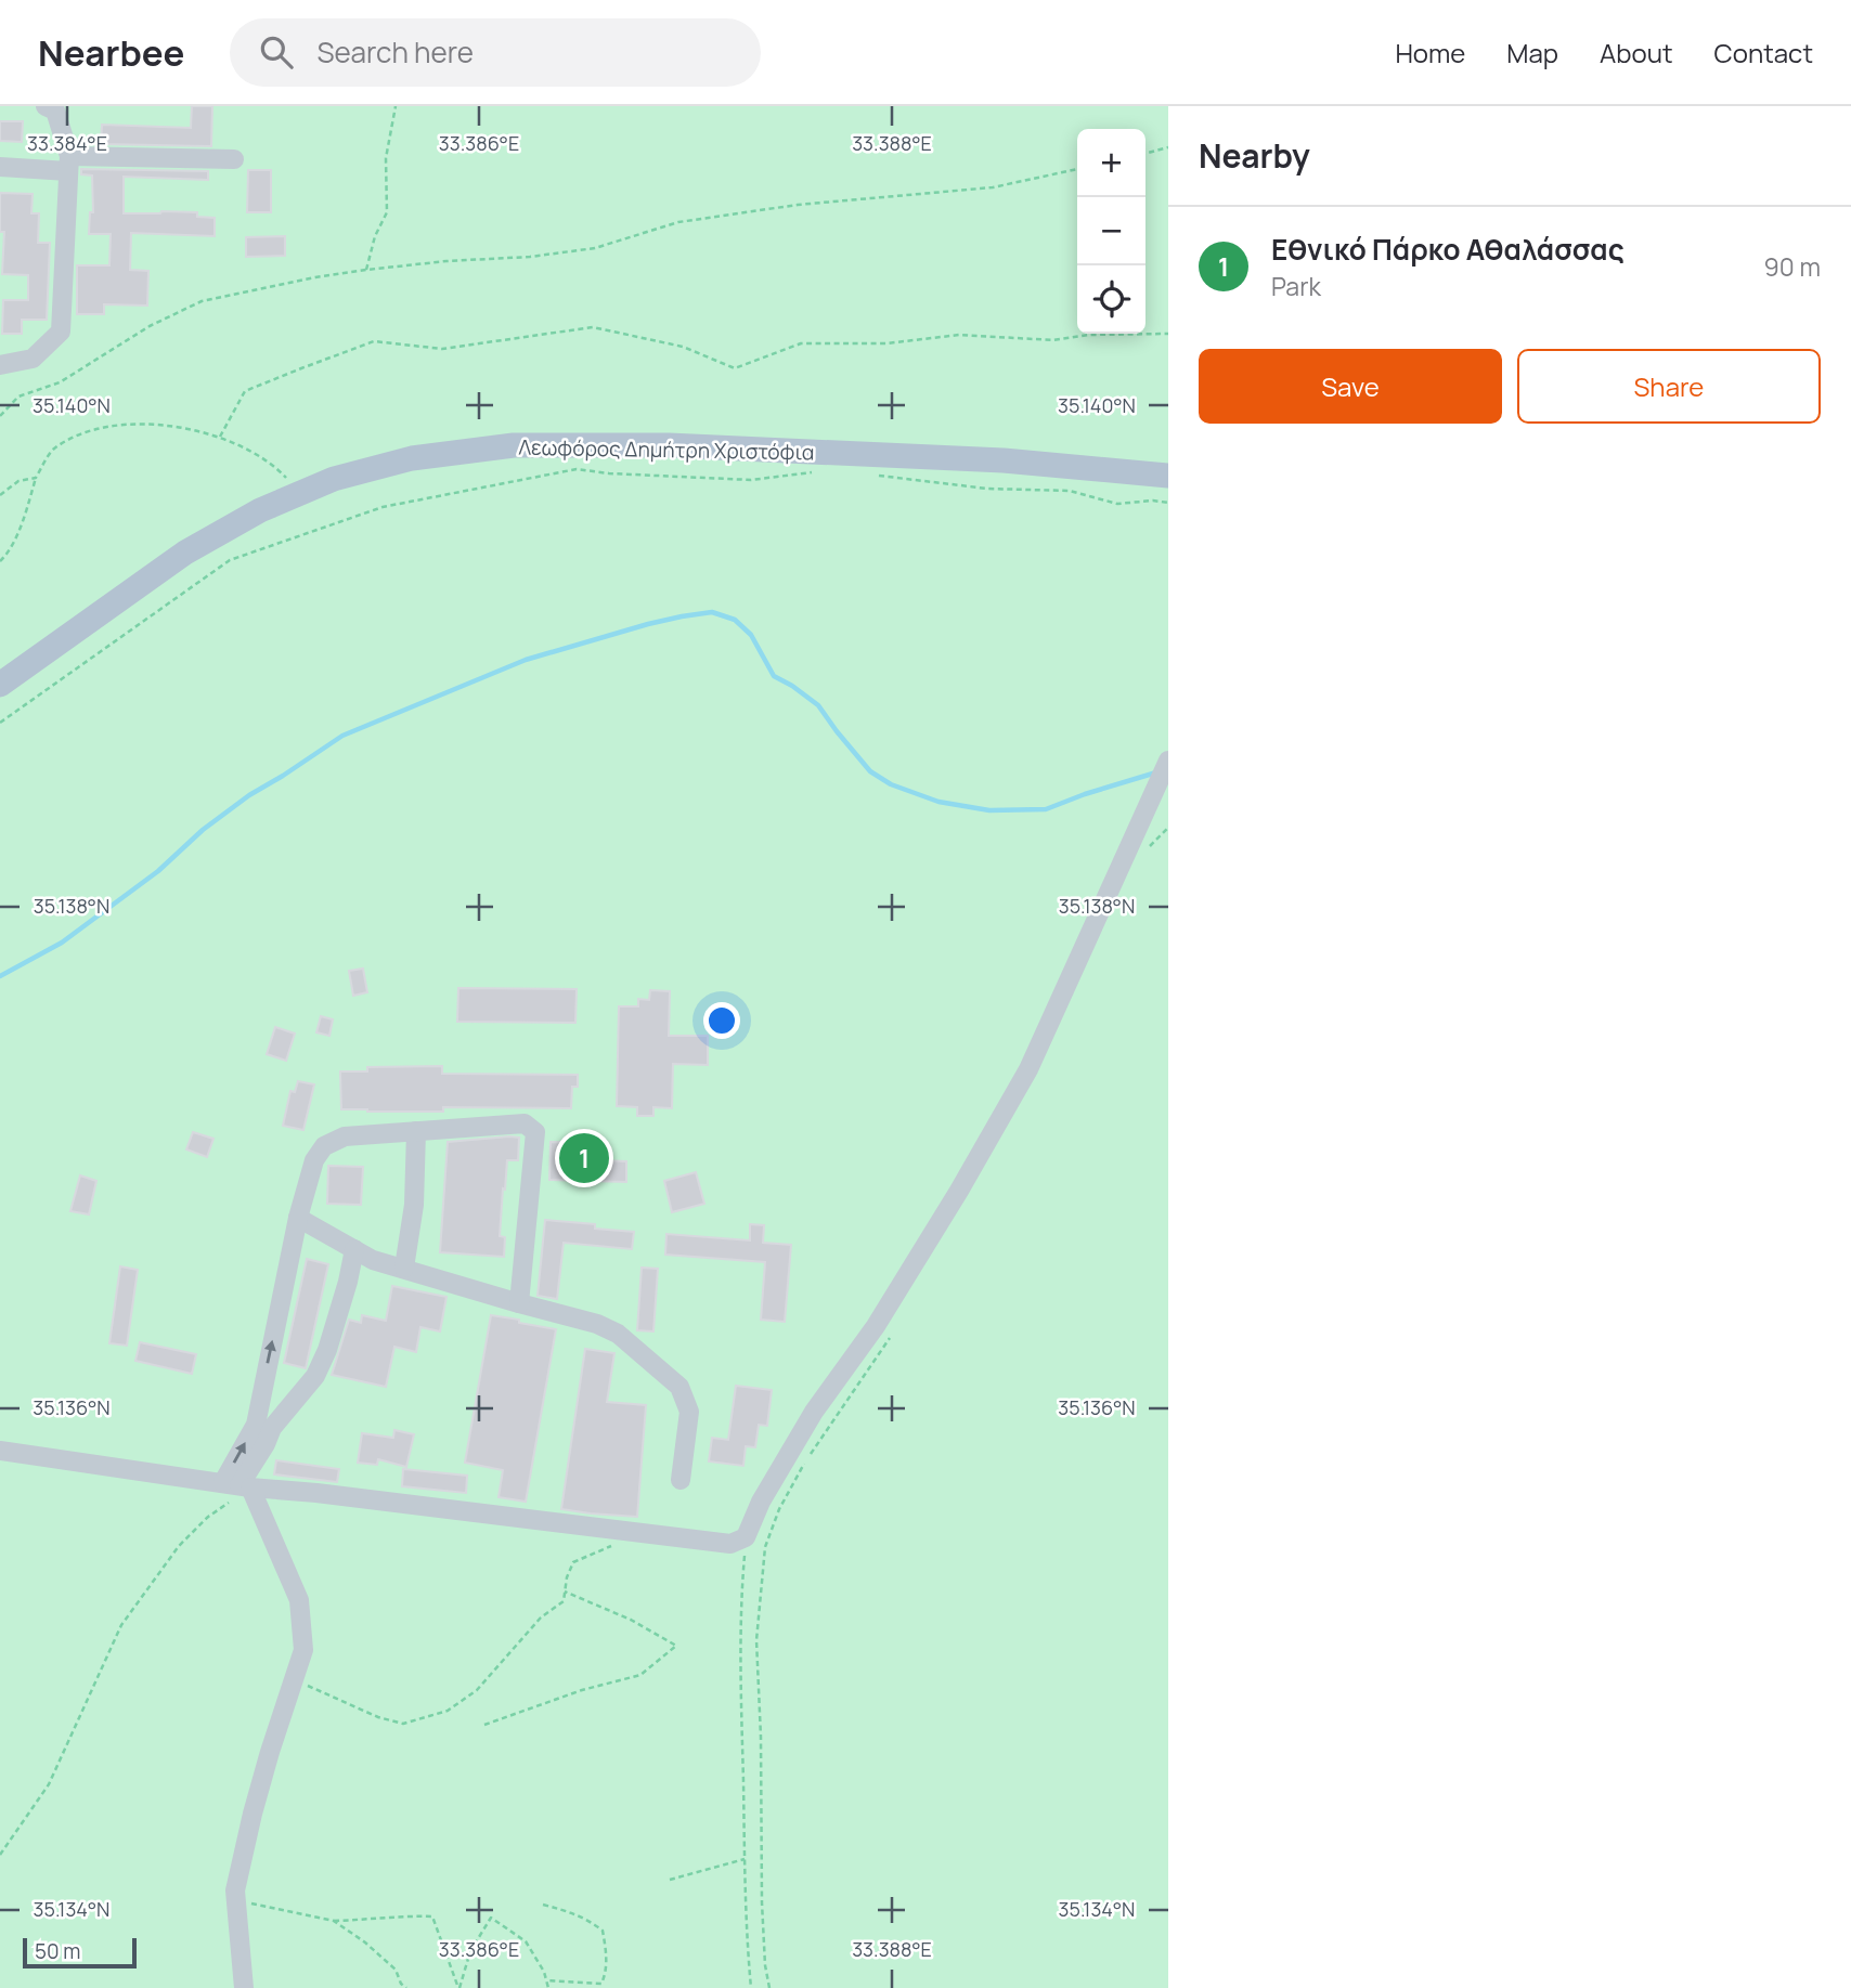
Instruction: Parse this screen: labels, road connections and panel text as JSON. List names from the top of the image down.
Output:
{
  "streets": {
    "main road": ["Λεωφόρος Δημήτρη Χριστόφια"]
  },
  "scale_bar": "50 m",
  "page": {
    "header": "Nearbee",
    "search": "Search here",
    "nav": [
      "Home",
      "Map",
      "About",
      "Contact"
    ],
    "heading": "Nearby",
    "map_buttons": ["+", "−"],
    "list": [
      {
        "mark": "1",
        "name": "Εθνικό Πάρκο Αθαλάσσας",
        "note": "Park",
        "value": "90 m"
      }
    ],
    "buttons": ["Save", "Share"],
    "pins": "1",
    "scale": "50 m"
  },
  "coordinates": [
    "33.384°E",
    "33.386°E",
    "33.388°E",
    "35.140°N",
    "35.138°N",
    "35.136°N",
    "35.134°N"
  ]
}
